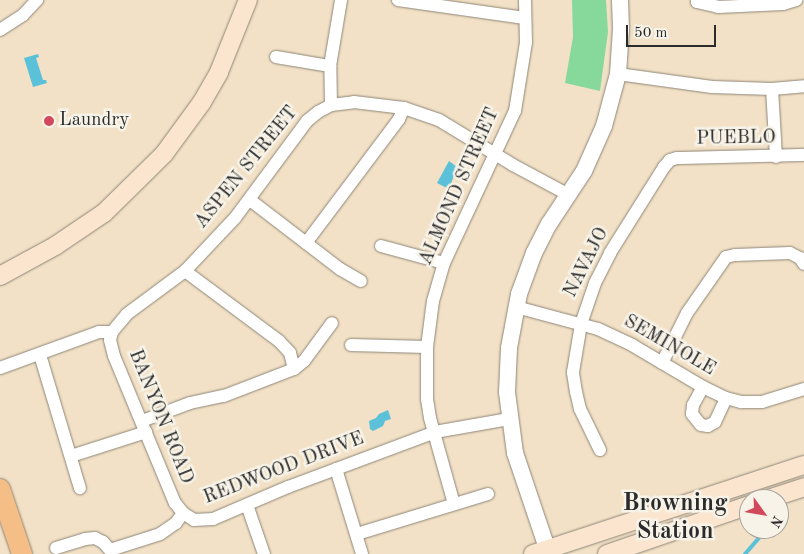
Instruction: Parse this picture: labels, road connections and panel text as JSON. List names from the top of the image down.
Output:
{
  "streets": {
    "street": [
      "PUEBLO",
      "ASPEN STREET",
      "ALMOND STREET",
      "NAVAJO",
      "SEMINOLE",
      "BANYON ROAD",
      "REDWOOD DRIVE"
    ]
  },
  "crossings": [
    ["PUEBLO", "NAVAJO"],
    ["ASPEN STREET", "ALMOND STREET"],
    ["ASPEN STREET", "BANYON ROAD"],
    ["ALMOND STREET", "REDWOOD DRIVE"],
    ["NAVAJO", "SEMINOLE"],
    ["BANYON ROAD", "REDWOOD DRIVE"]
  ],
  "districts": ["Browning Station"],
  "places": ["Laundry"],
  "scale_bar": "50 m",
  "north": "bottom right"
}
